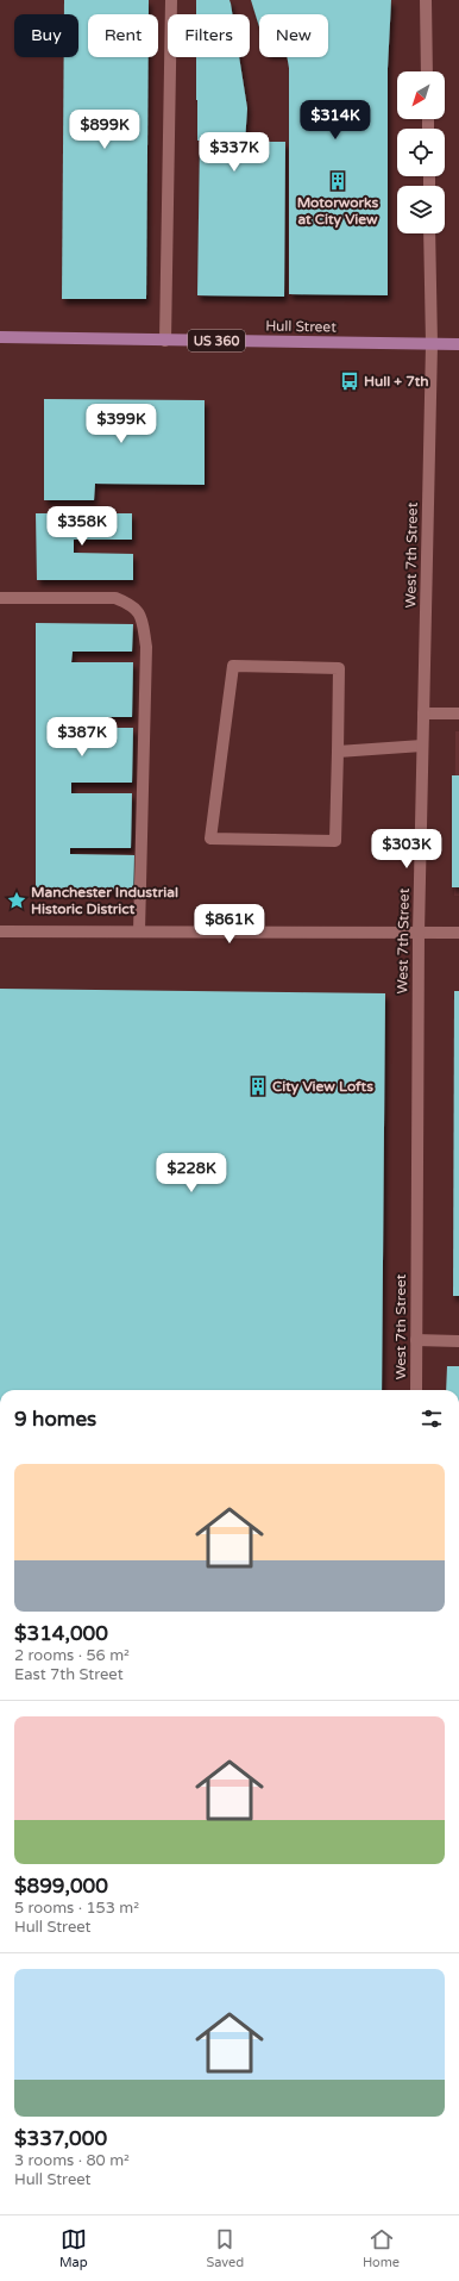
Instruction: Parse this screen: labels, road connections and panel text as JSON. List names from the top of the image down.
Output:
{
  "streets": {
    "main road": ["Hull Street", "US 360"],
    "street": ["West 7th Street"]
  },
  "crossings": [
    ["Hull Street", "West 7th Street"]
  ],
  "places": {
    "building": ["Motorworks at City View", "City View Lofts"],
    "bus stop": ["Hull + 7th"],
    "place": ["Manchester Industrial Historic District"]
  },
  "north": "bottom left",
  "page": {
    "chip": [
      "Buy",
      "Rent",
      "Filters",
      "New"
    ],
    "price": [
      "$314K",
      "$899K",
      "$337K",
      "$399K",
      "$358K",
      "$387K",
      "$303K",
      "$861K",
      "$228K"
    ],
    "heading": "9 homes",
    "list": [
      {
        "name": "$314,000",
        "note": "2 rooms · 56 m² · East 7th Street"
      },
      {
        "name": "$899,000",
        "note": "5 rooms · 153 m² · Hull Street"
      },
      {
        "name": "$337,000",
        "note": "3 rooms · 80 m² · Hull Street"
      }
    ],
    "tabs": ["Map", "Saved", "Home"]
  }
}
